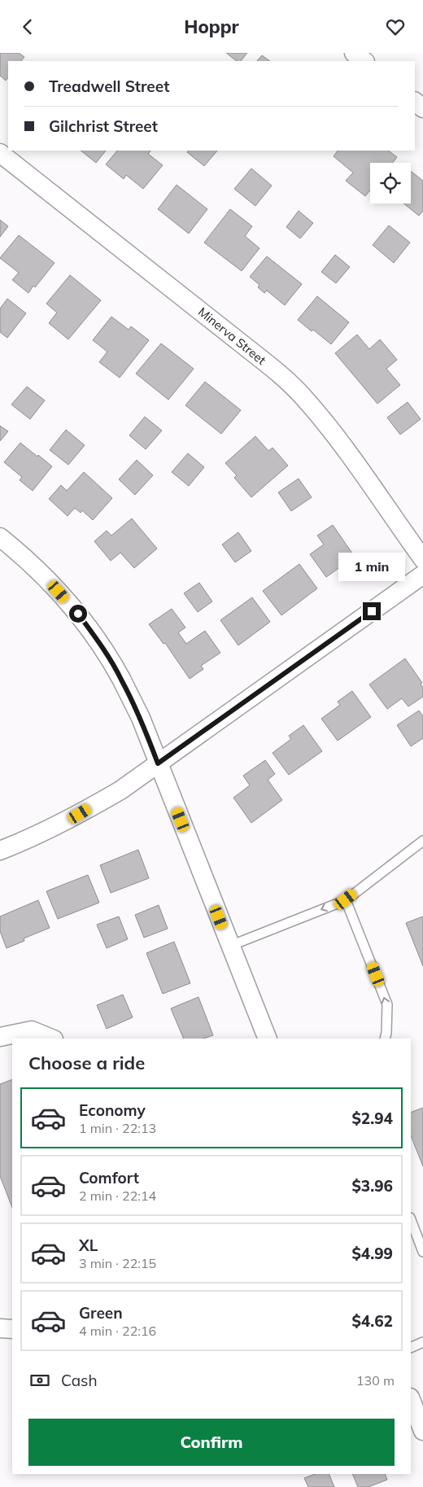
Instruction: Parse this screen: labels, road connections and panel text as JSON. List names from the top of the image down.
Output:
{
  "streets": {
    "street": ["Minerva Street"]
  },
  "page": {
    "header": "Hoppr",
    "banner": ["Treadwell Street", "Gilchrist Street"],
    "bubble": "1 min",
    "heading": "Choose a ride",
    "list": [
      {
        "name": "Economy",
        "note": "1 min · 22:13",
        "value": "$2.94"
      },
      {
        "name": "Comfort",
        "note": "2 min · 22:14",
        "value": "$3.96"
      },
      {
        "name": "XL",
        "note": "3 min · 22:15",
        "value": "$4.99"
      },
      {
        "name": "Green",
        "note": "4 min · 22:16",
        "value": "$4.62"
      }
    ],
    "pay": ["Cash", "130 m"],
    "buttons": "Confirm"
  }
}
